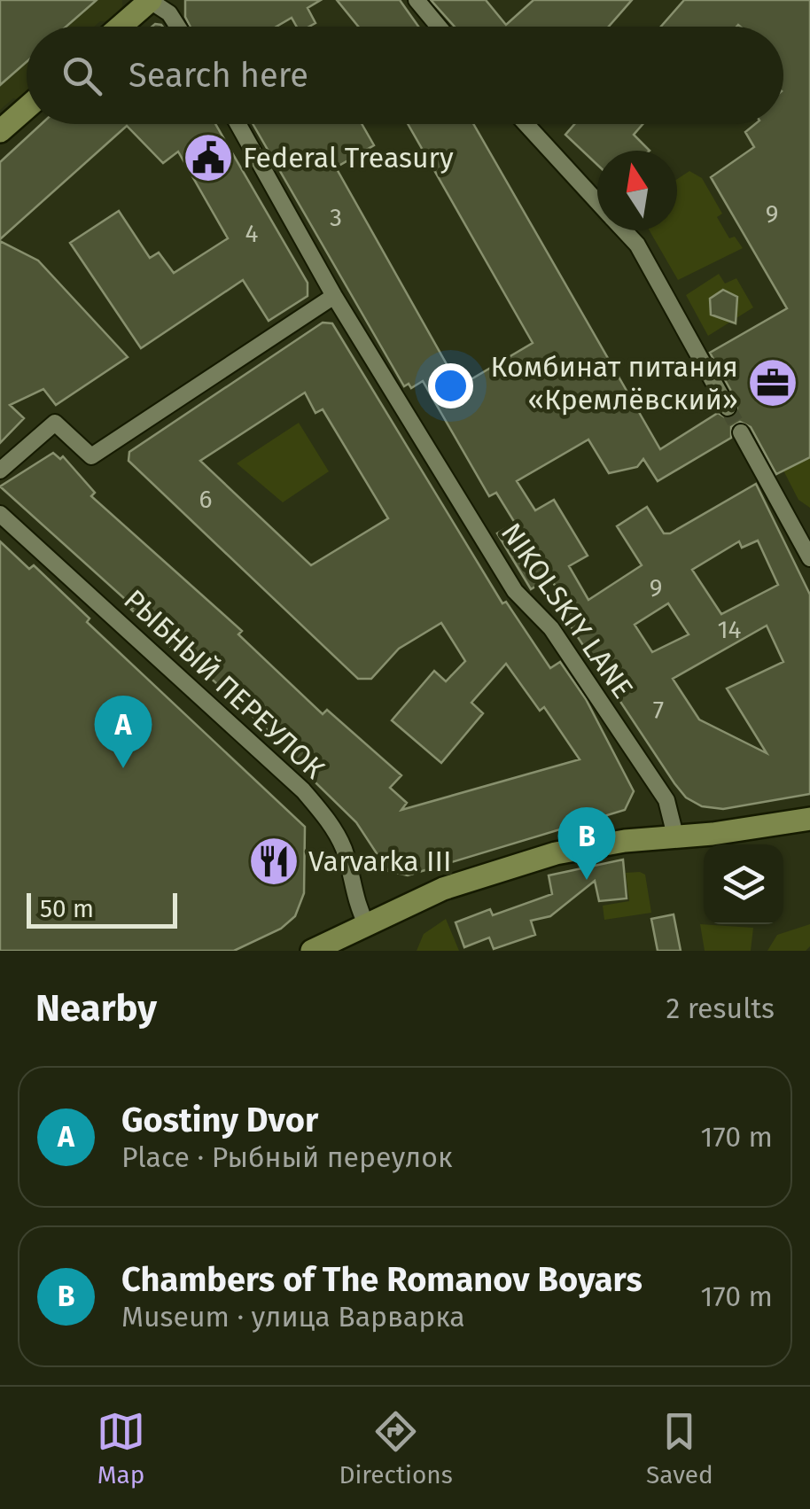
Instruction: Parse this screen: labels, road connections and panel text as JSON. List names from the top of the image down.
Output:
{
  "streets": {
    "street": ["РЫБНЫЙ ПЕРЕУЛОК"]
  },
  "places": {
    "public building": ["Federal Treasury"],
    "office": ["Комбинат питания «Кремлёвский»"],
    "restaurant": ["Varvarka III"]
  },
  "house_numbers": [
    "9",
    "3",
    "4",
    "6",
    "9",
    "14",
    "7"
  ],
  "scale_bar": "50 m",
  "north": "top",
  "page": {
    "search": "Search here",
    "pins": ["A", "B"],
    "scale": "50 m",
    "heading": ["Nearby", "2 results"],
    "list": [
      {
        "mark": "A",
        "name": "Gostiny Dvor",
        "note": "Place · Рыбный переулок",
        "value": "170 m"
      },
      {
        "mark": "B",
        "name": "Chambers of The Romanov Boyars",
        "note": "Museum · улица Варварка",
        "value": "170 m"
      }
    ],
    "nav": ["Map", "Directions", "Saved"]
  }
}
